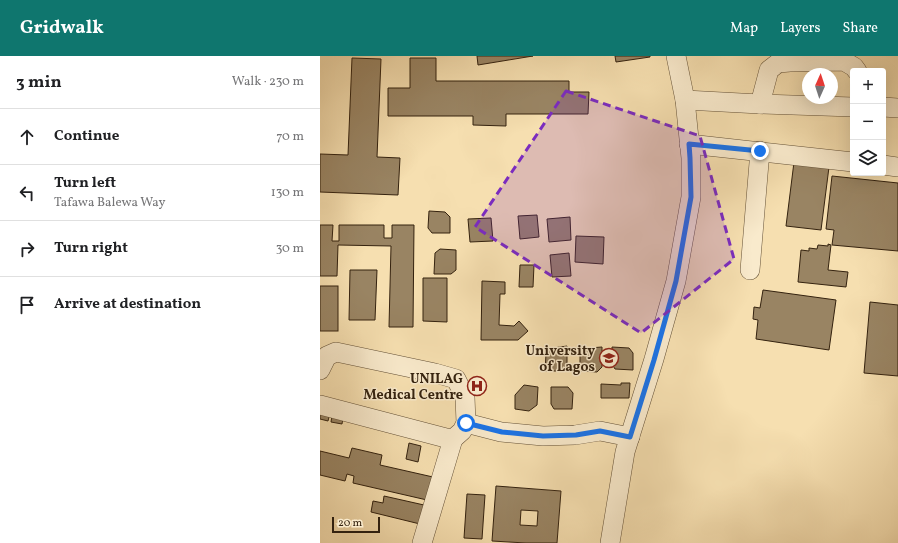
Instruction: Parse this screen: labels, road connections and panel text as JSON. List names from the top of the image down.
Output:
{
  "places": {
    "school or university": ["University of Lagos"],
    "hospital": ["UNILAG Medical Centre"]
  },
  "scale_bar": "20 m",
  "north": "top",
  "page": {
    "header": "Gridwalk",
    "nav": ["Map", "Layers", "Share"],
    "heading": ["3 min", "Walk · 230 m"],
    "map_buttons": ["+", "−"],
    "list": [
      ["Continue", "70 m"],
      ["Turn left", "Tafawa Balewa Way", "130 m"],
      ["Turn right", "30 m"],
      "Arrive at destination"
    ],
    "scale": "20 m"
  }
}
